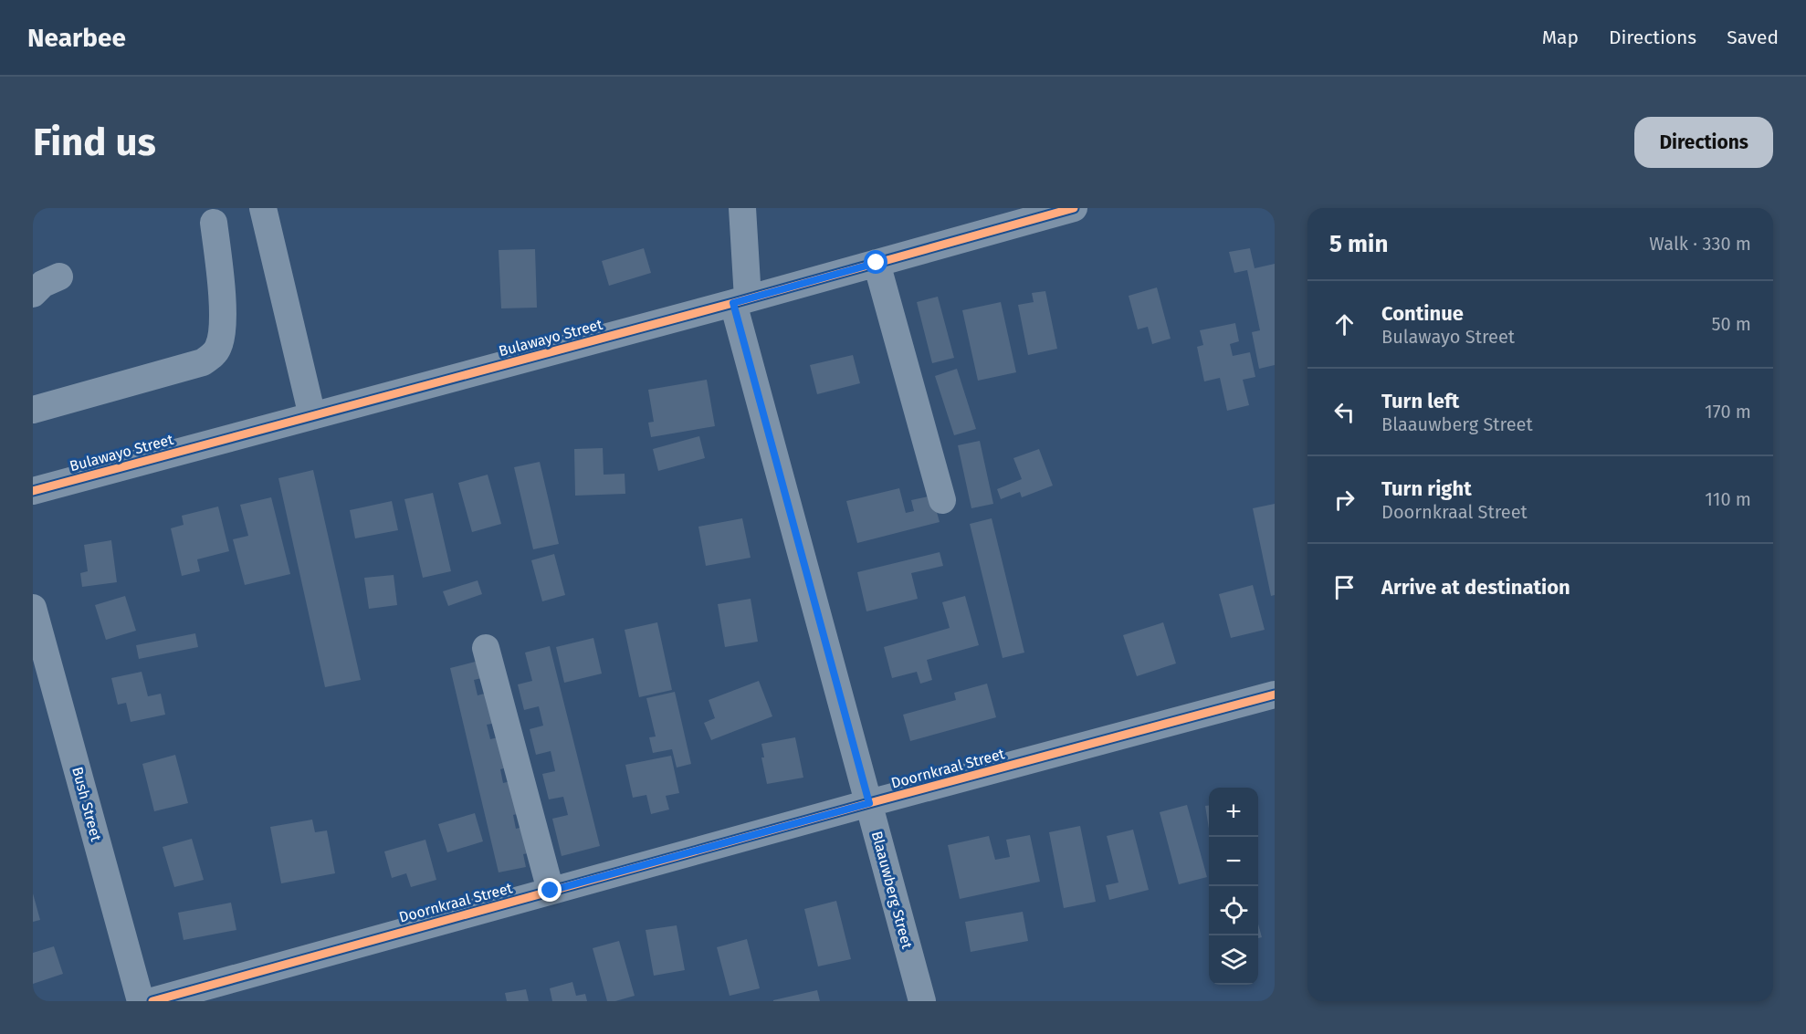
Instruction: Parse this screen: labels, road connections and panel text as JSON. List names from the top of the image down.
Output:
{
  "streets": {
    "street": [
      "Bulawayo Street",
      "Doornkraal Street",
      "Bush Street",
      "Blaauwberg Street"
    ]
  },
  "crossings": [
    ["Bulawayo Street", "Blaauwberg Street"],
    ["Doornkraal Street", "Blaauwberg Street"]
  ],
  "page": {
    "header": "Nearbee",
    "nav": ["Map", "Directions", "Saved"],
    "buttons": "Directions",
    "title": "Find us",
    "heading": ["5 min", "Walk · 330 m"],
    "list": [
      ["Continue", "Bulawayo Street", "50 m"],
      ["Turn left", "Blaauwberg Street", "170 m"],
      ["Turn right", "Doornkraal Street", "110 m"],
      "Arrive at destination"
    ],
    "map_buttons": ["+", "−"]
  }
}
